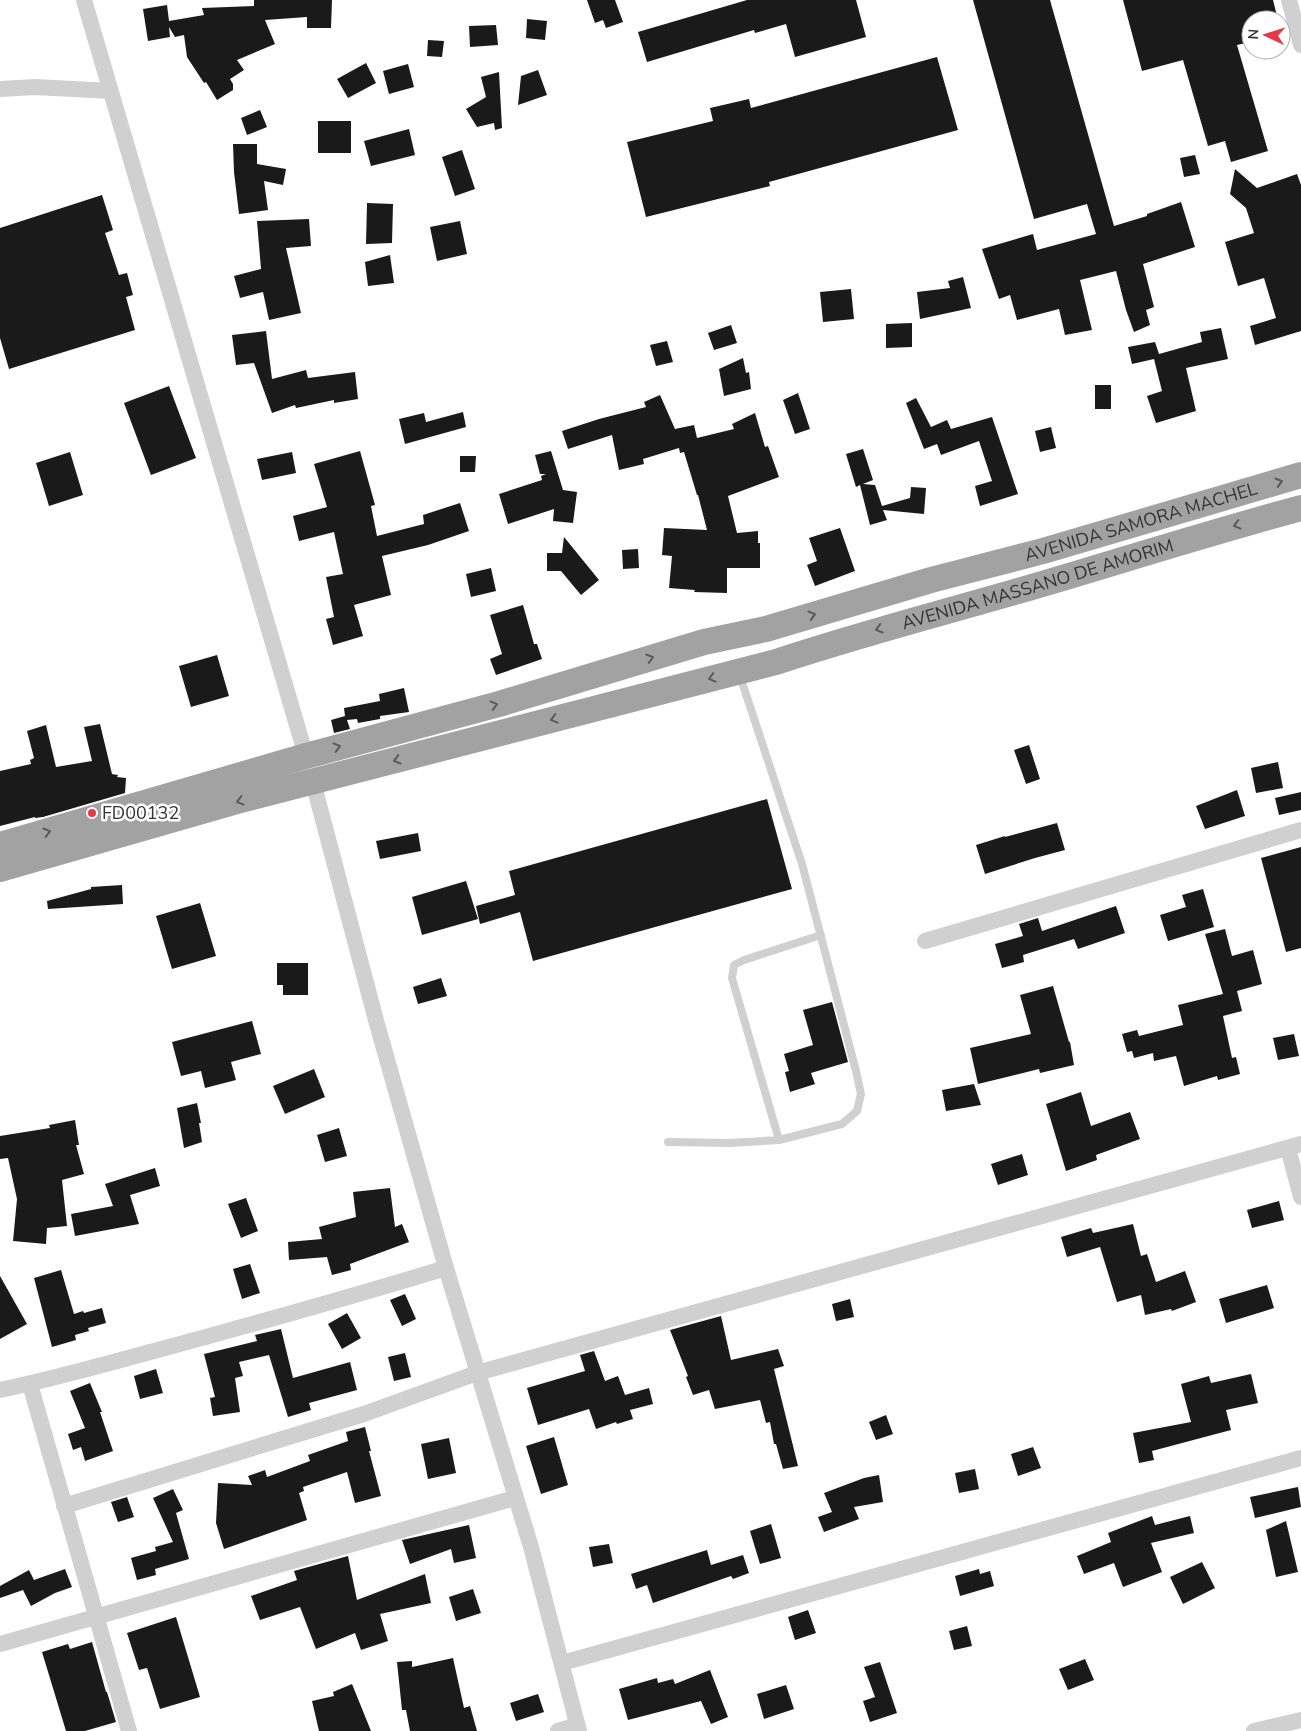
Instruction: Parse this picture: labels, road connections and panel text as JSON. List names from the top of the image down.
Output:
{
  "streets": {
    "highway": ["AVENIDA SAMORA MACHEL", "AVENIDA MASSANO DE AMORIM"]
  },
  "crossings": [
    ["AVENIDA SAMORA MACHEL", "AVENIDA MASSANO DE AMORIM"]
  ],
  "one_way": ["AVENIDA SAMORA MACHEL"],
  "places": ["FD00132"],
  "north": "left"
}
